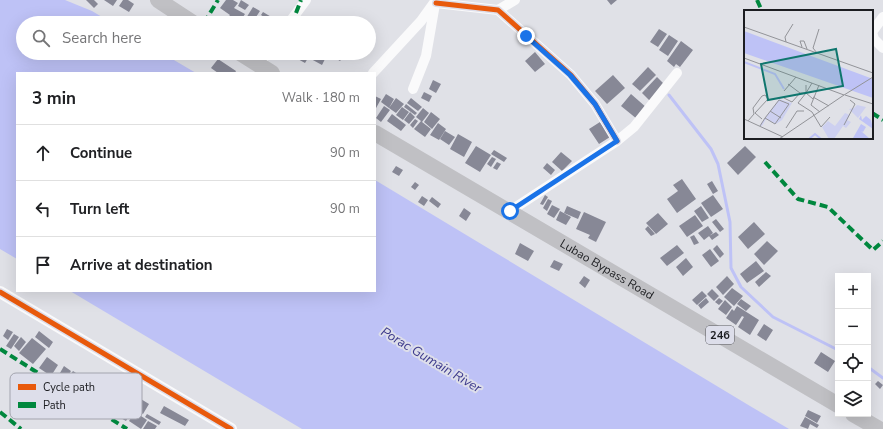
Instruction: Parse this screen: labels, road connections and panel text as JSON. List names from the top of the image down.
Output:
{
  "streets": {
    "highway": ["Lubao Bypass Road", "246"]
  },
  "water": ["Porac Gumain River"],
  "legend": ["Cycle path", "Path"],
  "page": {
    "search": "Search here",
    "heading": ["3 min", "Walk · 180 m"],
    "list": [
      ["Continue", "90 m"],
      ["Turn left", "90 m"],
      "Arrive at destination"
    ],
    "map_buttons": ["+", "−"]
  }
}
